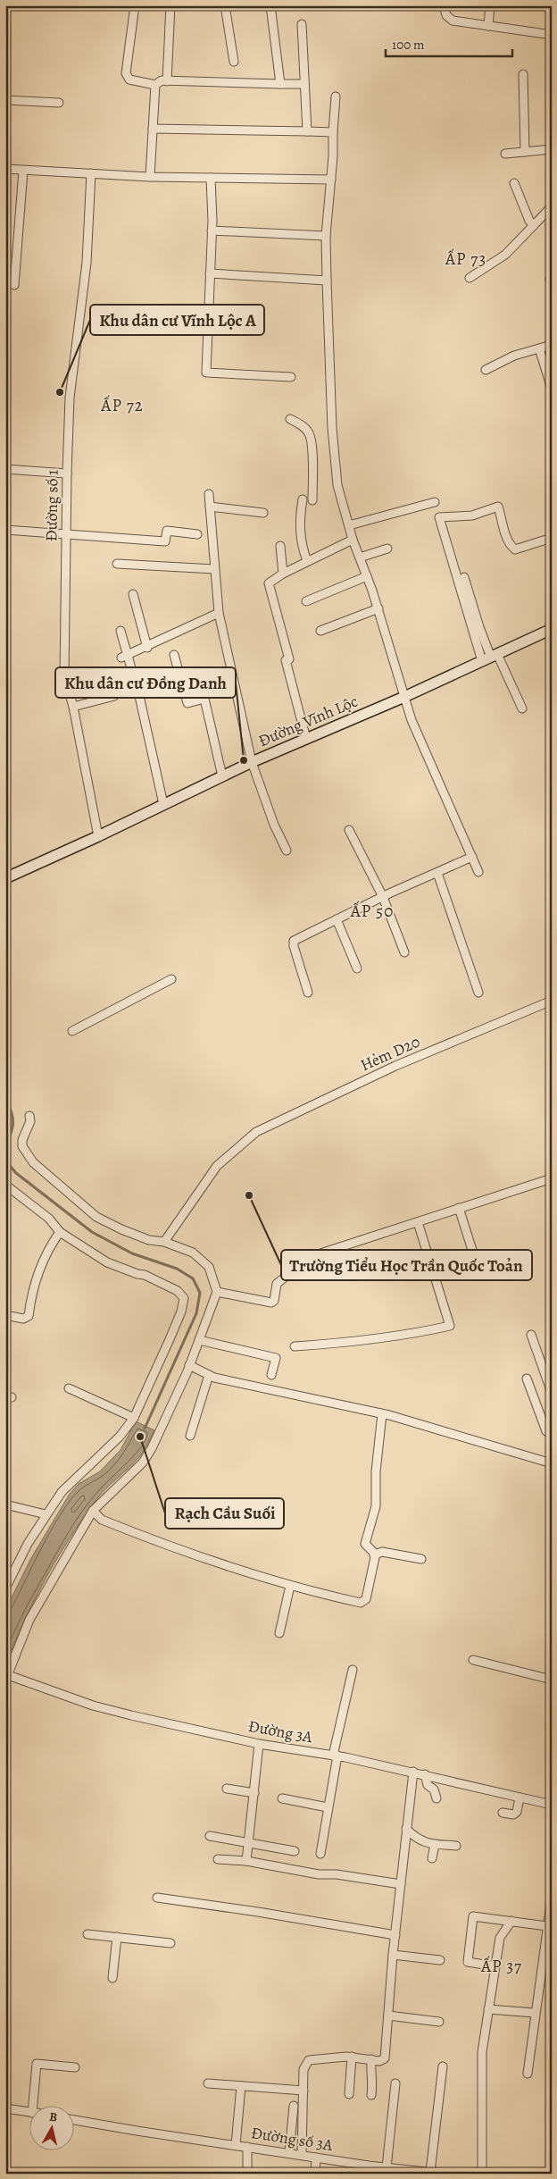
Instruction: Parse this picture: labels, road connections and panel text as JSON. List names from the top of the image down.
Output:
{
  "streets": {
    "main road": ["Đường Vĩnh Lộc"],
    "street": [
      "Đường số 1",
      "Hẻm D20",
      "Đường 3A",
      "Đường số 3A"
    ]
  },
  "crossings": [
    ["Đường số 1", "Đường Vĩnh Lộc"]
  ],
  "districts": [
    "ẤP 73",
    "ẤP 72",
    "ẤP 50",
    "ẤP 37"
  ],
  "places": [
    "Khu dân cư Vĩnh Lộc A",
    "Khu dân cư Đồng Danh",
    "Trường Tiểu Học Trần Quốc Toản",
    "Rạch Cầu Suối"
  ],
  "scale_bar": "100 m",
  "north": "top"
}
